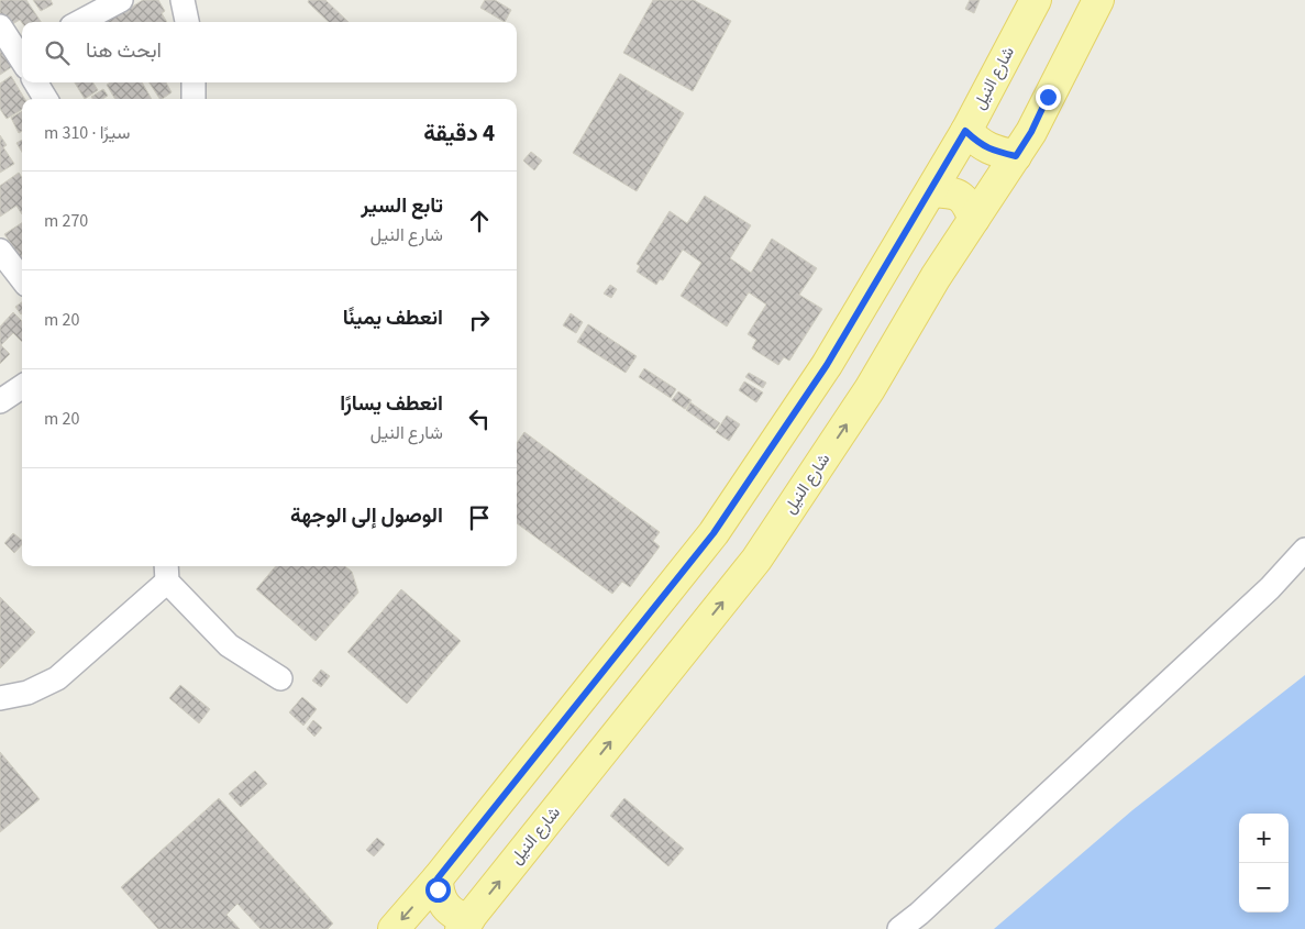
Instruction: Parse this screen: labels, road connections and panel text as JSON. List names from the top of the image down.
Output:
{
  "streets": {
    "main road": ["شارع النيل"]
  },
  "page": {
    "search": "ابحث هنا",
    "heading": ["4 دقيقة", "سيرًا · 310 m"],
    "list": [
      ["تابع السير", "شارع النيل", "270 m"],
      ["انعطف يمينًا", "20 m"],
      ["انعطف يسارًا", "شارع النيل", "20 m"],
      "الوصول إلى الوجهة"
    ],
    "map_buttons": ["+", "−"]
  }
}
